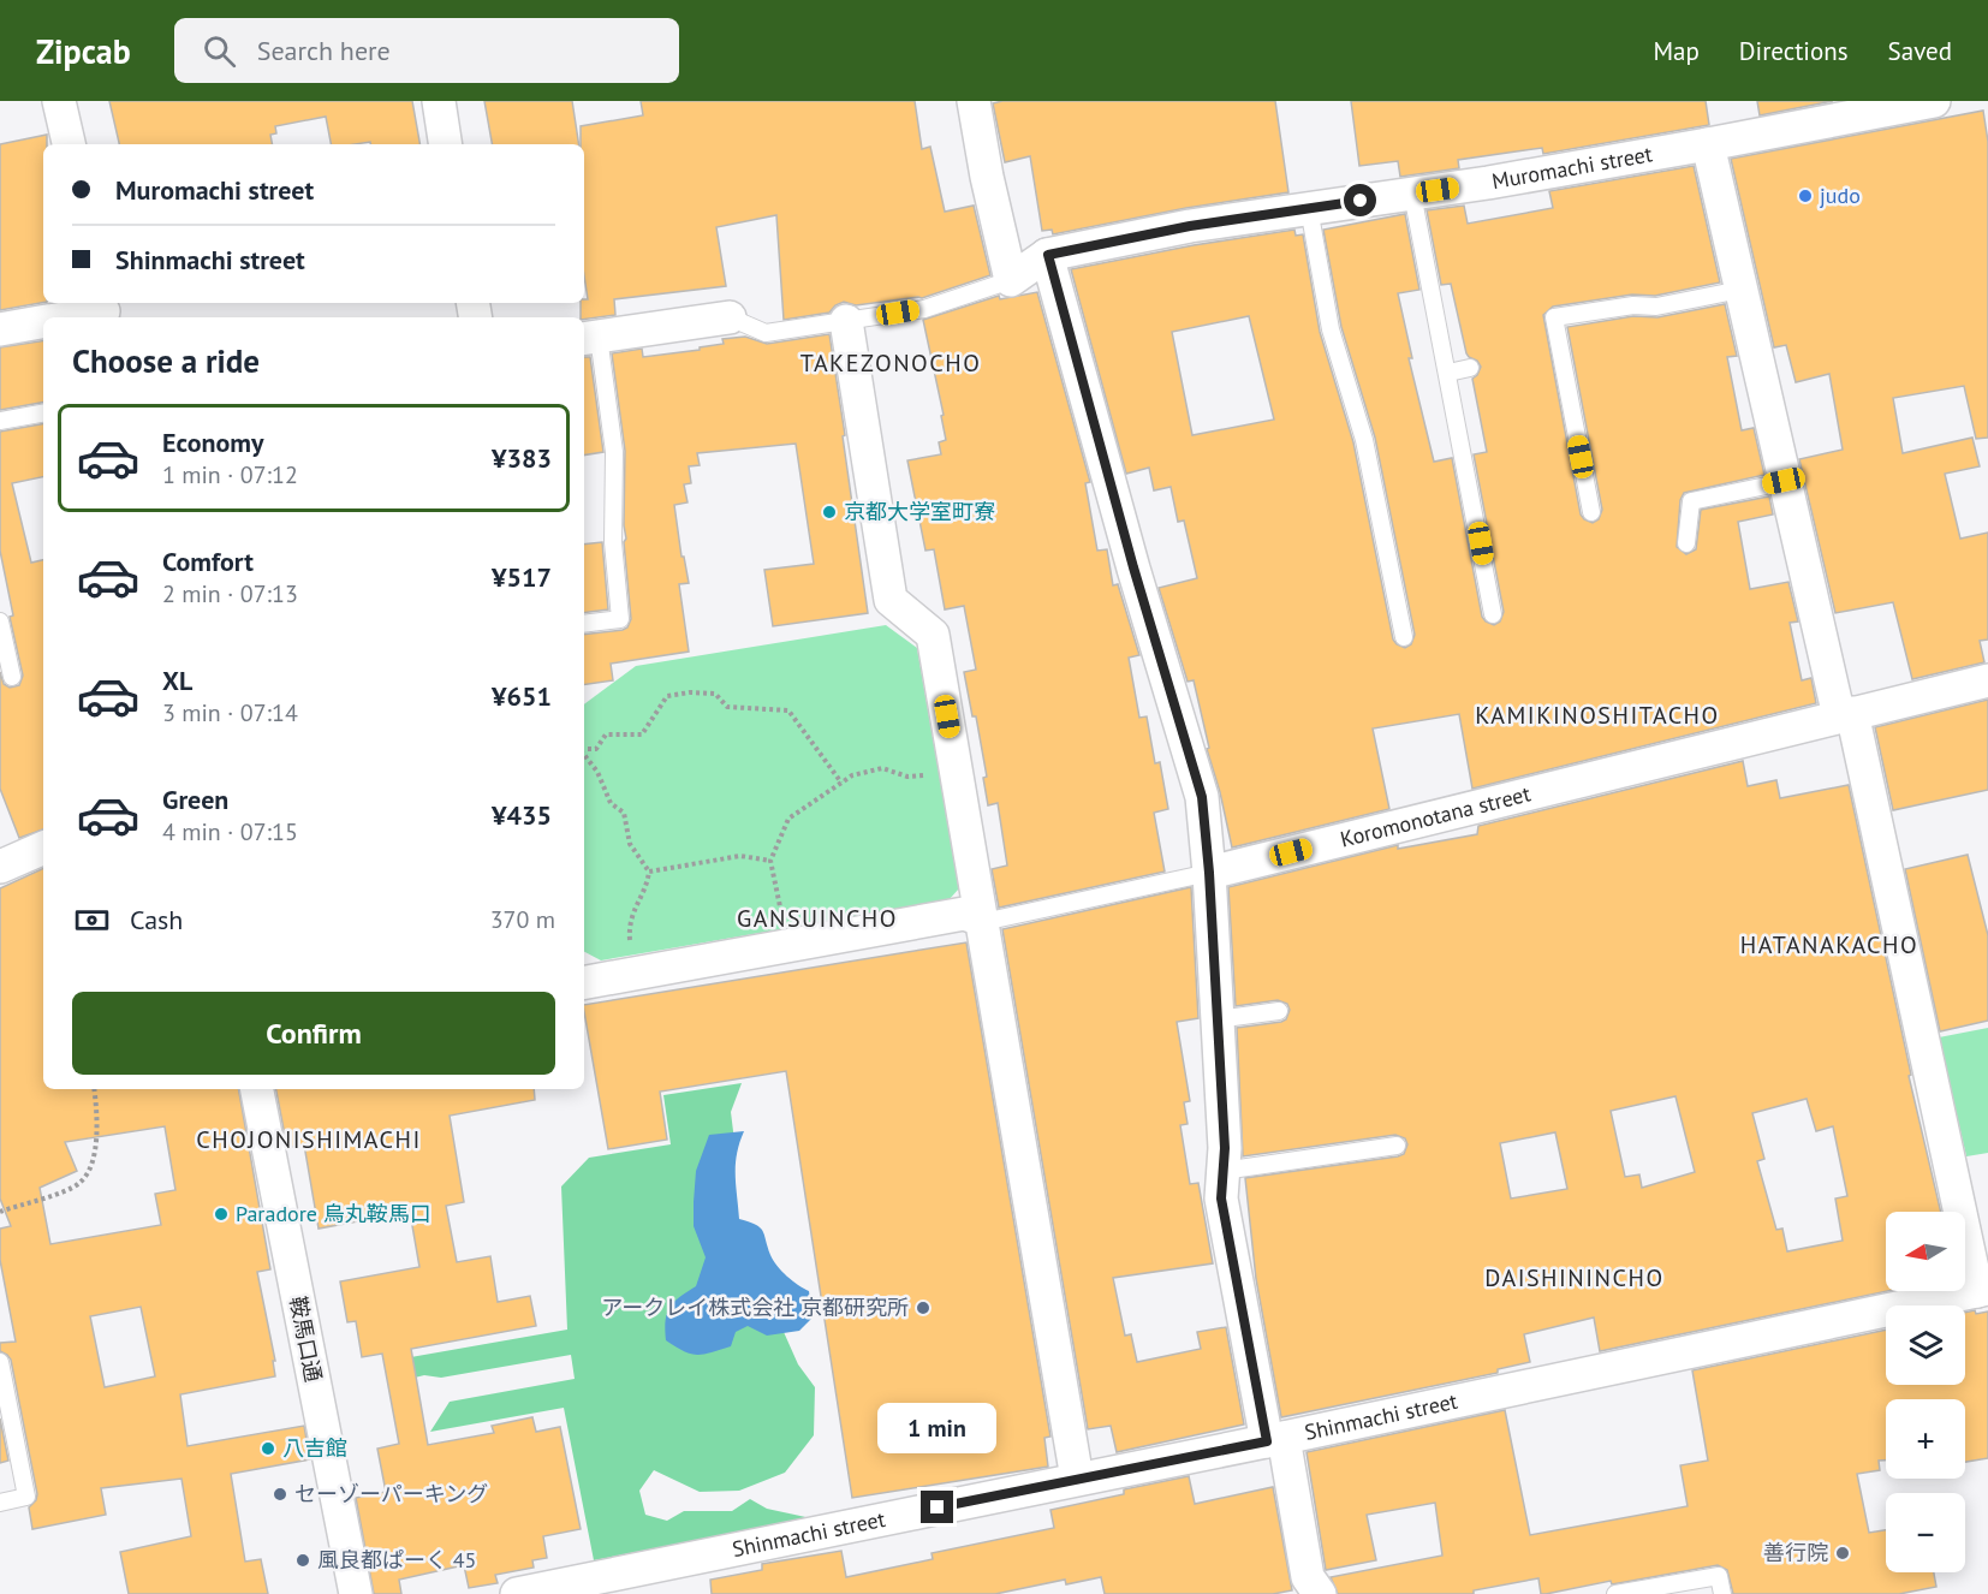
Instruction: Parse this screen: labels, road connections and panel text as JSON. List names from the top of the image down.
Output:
{
  "streets": {
    "street": [
      "Muromachi street",
      "Koromonotana street",
      "鞍馬口通",
      "Shinmachi street"
    ]
  },
  "districts": [
    "TAKEZONOCHO",
    "KAMIKINOSHITACHO",
    "GANSUINCHO",
    "HATANAKACHO",
    "CHOJONISHIMACHI",
    "DAISHININCHO"
  ],
  "places": [
    "judo",
    "京都大学室町寮",
    "Paradore 烏丸鞍馬口",
    "アークレイ株式会社 京都研究所",
    "八吉館",
    "セーゾーパーキング",
    "善行院",
    "風良都ぱーく 45"
  ],
  "north": "left",
  "page": {
    "header": "Zipcab",
    "search": "Search here",
    "nav": ["Map", "Directions", "Saved"],
    "banner": ["Muromachi street", "Shinmachi street"],
    "heading": "Choose a ride",
    "list": [
      {
        "name": "Economy",
        "note": "1 min · 07:12",
        "value": "¥383"
      },
      {
        "name": "Comfort",
        "note": "2 min · 07:13",
        "value": "¥517"
      },
      {
        "name": "XL",
        "note": "3 min · 07:14",
        "value": "¥651"
      },
      {
        "name": "Green",
        "note": "4 min · 07:15",
        "value": "¥435"
      }
    ],
    "pay": ["Cash", "370 m"],
    "buttons": "Confirm",
    "map_buttons": ["+", "−"],
    "bubble": "1 min"
  }
}
